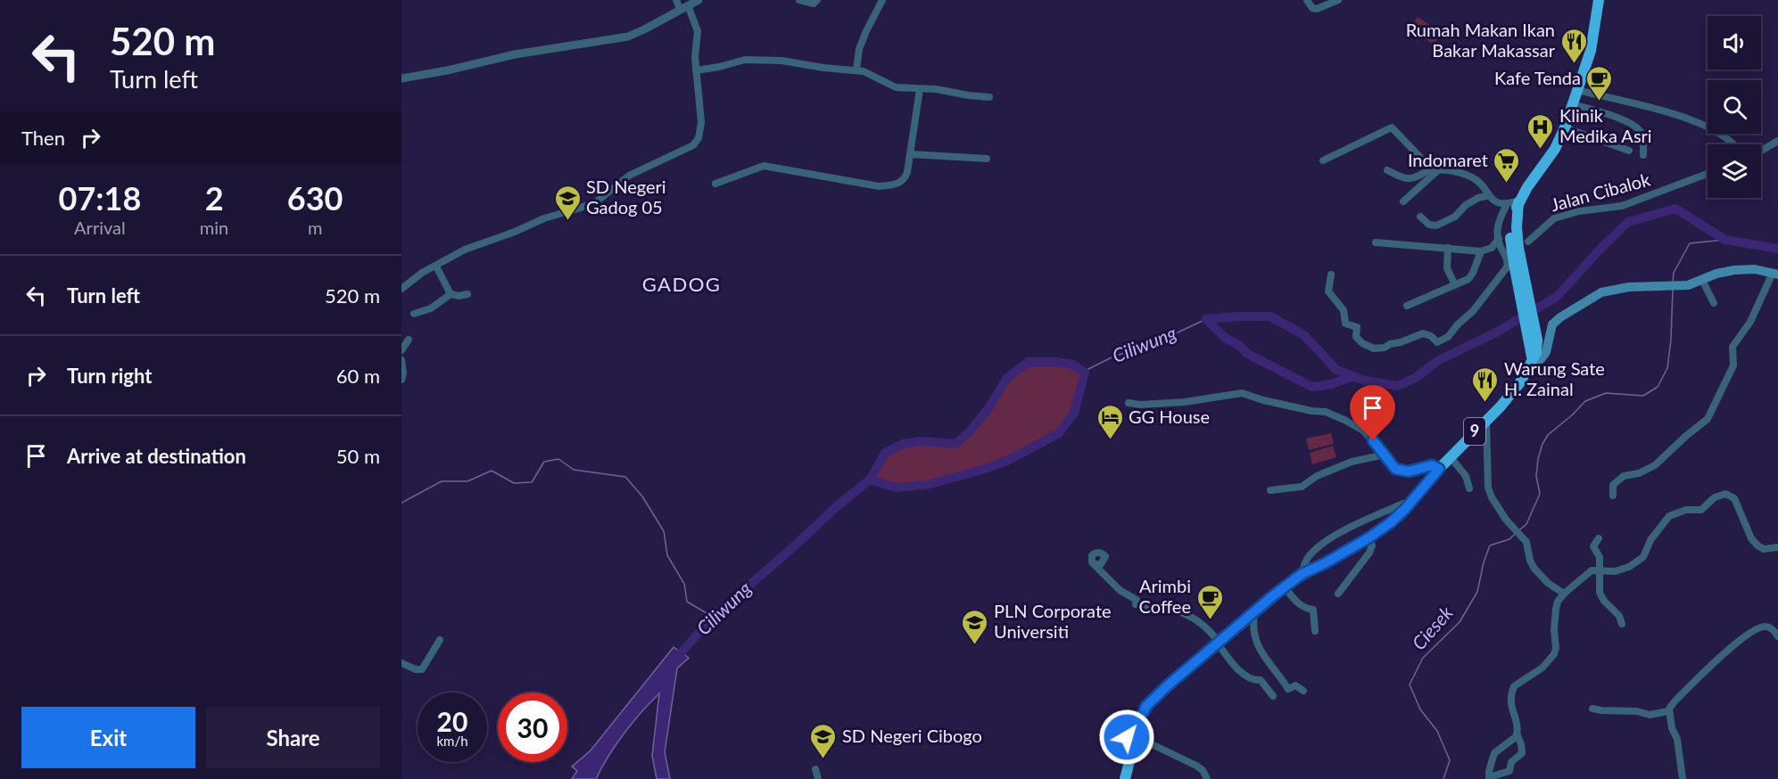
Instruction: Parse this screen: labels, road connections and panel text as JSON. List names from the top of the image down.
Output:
{
  "streets": {
    "highway": ["9"],
    "street": ["Jalan Cibalok"]
  },
  "districts": ["GADOG"],
  "water": ["Ciliwung", "Ciesek"],
  "places": {
    "restaurant": ["Rumah Makan Ikan Bakar Makassar", "Warung Sate H. Zainal"],
    "cafe": ["Kafe Tenda", "Arimbi Coffee"],
    "hospital": ["Klinik Medika Asri"],
    "supermarket": ["Indomaret"],
    "school or university": ["SD Negeri Gadog 05", "PLN Corporate Universiti", "SD Negeri Cibogo"],
    "hotel": ["GG House"]
  },
  "page": {
    "turn": ["520 m", "Turn left"],
    "then": "Then",
    "eta": [
      "07:18",
      "Arrival",
      "2",
      "min",
      "630",
      "m"
    ],
    "list": [
      {
        "name": "Turn left",
        "value": "520 m"
      },
      {
        "name": "Turn right",
        "value": "60 m"
      },
      {
        "name": "Arrive at destination",
        "value": "50 m"
      }
    ],
    "speed": "20 km/h",
    "limit": "30",
    "buttons": ["Exit", "Share"]
  }
}
